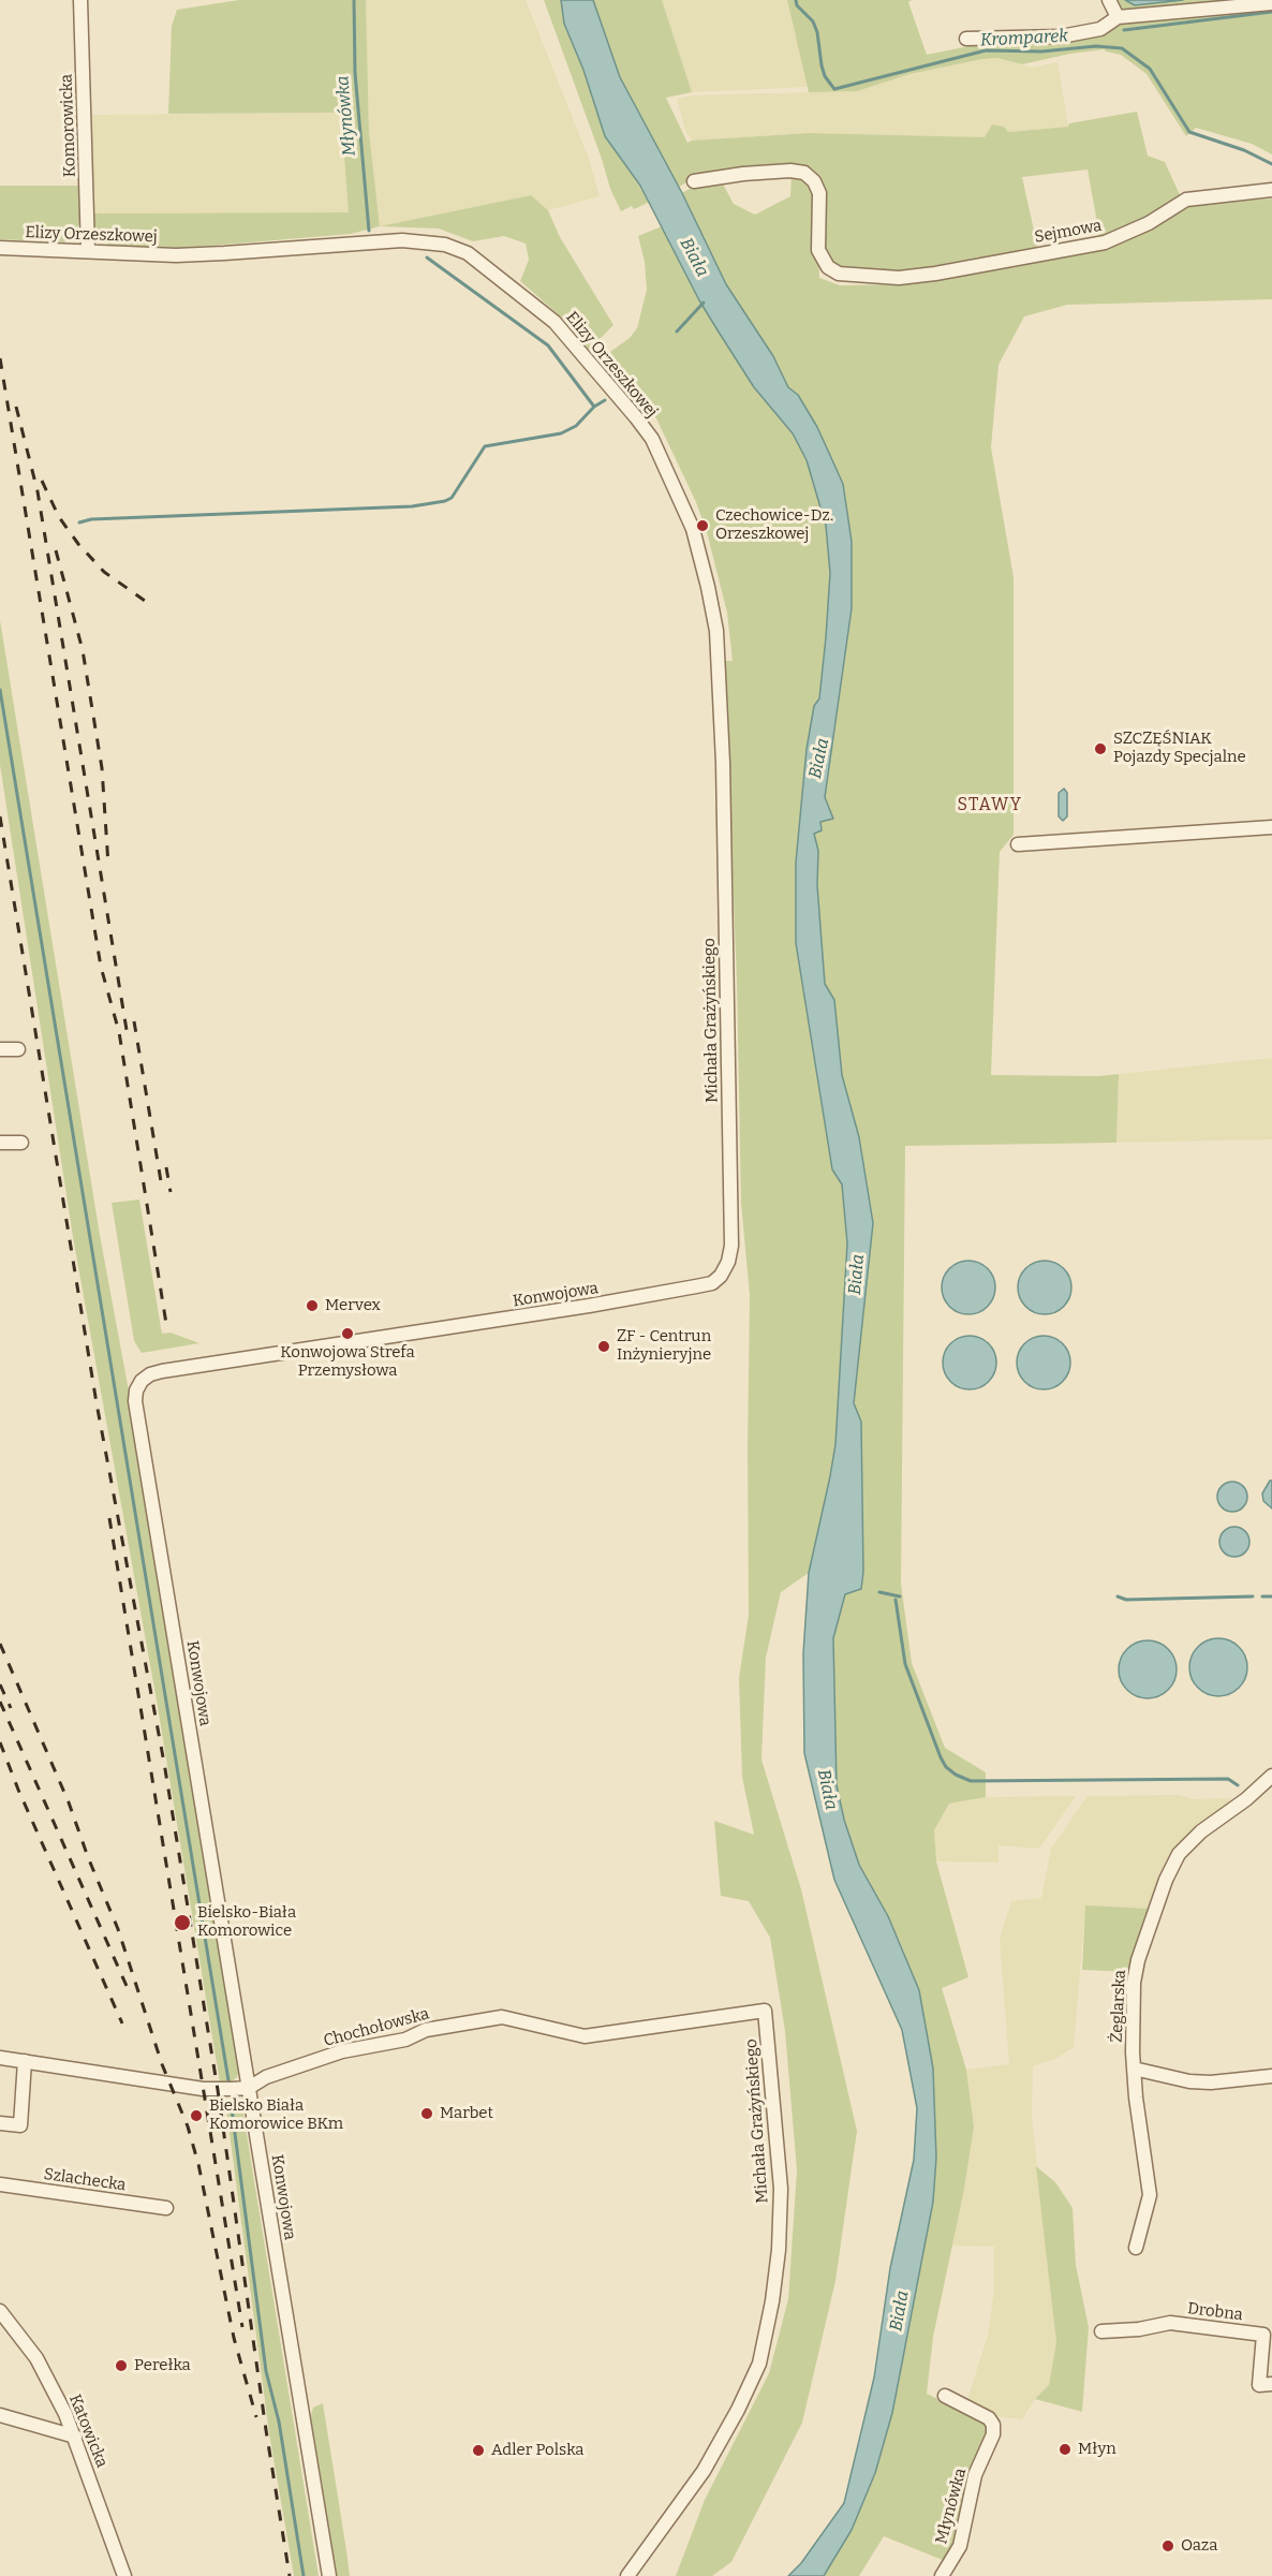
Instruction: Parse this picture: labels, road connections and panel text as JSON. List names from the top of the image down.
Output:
{
  "streets": {
    "street": [
      "Komorowicka",
      "Sejmowa",
      "Elizy Orzeszkowej",
      "Michała Grażyńskiego",
      "Konwojowa",
      "Żeglarska",
      "Chochołowska",
      "Szlachecka",
      "Drobna",
      "Katowicka",
      "Młynówka"
    ]
  },
  "crossings": [
    ["Komorowicka", "Elizy Orzeszkowej"],
    ["Elizy Orzeszkowej", "Michała Grażyńskiego"],
    ["Michała Grażyńskiego", "Konwojowa"],
    ["Michała Grażyńskiego", "Chochołowska"],
    ["Konwojowa", "Chochołowska"]
  ],
  "districts": ["STAWY"],
  "water": ["Kromparek", "Młynówka", "Biała"],
  "places": [
    "Czechowice-Dz. Orzeszkowej",
    "SZCZĘŚNIAK Pojazdy Specjalne",
    "Mervex",
    "Konwojowa Strefa Przemysłowa",
    "ZF - Centrun Inżynieryjne",
    "Bielsko-Biała Komorowice",
    "Marbet",
    "Bielsko Biała Komorowice BKm",
    "Perełka",
    "Młyn",
    "Adler Polska",
    "Oaza"
  ]
}
